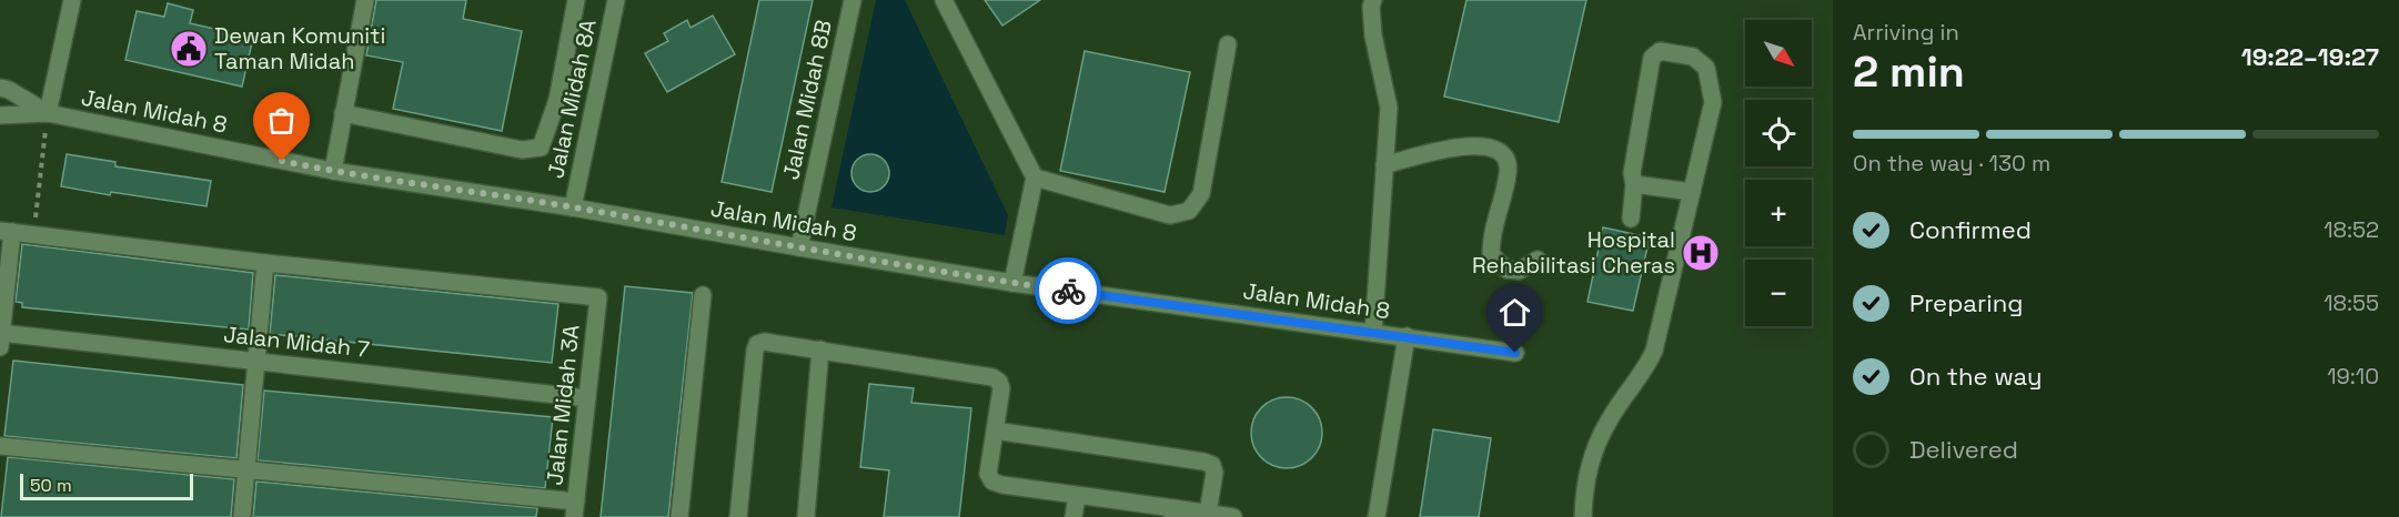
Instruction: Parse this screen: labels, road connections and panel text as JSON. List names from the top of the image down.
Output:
{
  "streets": {
    "street": [
      "Jalan Midah 8A",
      "Jalan Midah 8B",
      "Jalan Midah 8",
      "Jalan Midah 7",
      "Jalan Midah 3A"
    ]
  },
  "crossings": [
    ["Jalan Midah 8A", "Jalan Midah 8"],
    ["Jalan Midah 8B", "Jalan Midah 8"],
    ["Jalan Midah 7", "Jalan Midah 3A"]
  ],
  "places": {
    "public building": ["Dewan Komuniti Taman Midah"],
    "hospital": ["Hospital Rehabilitasi Cheras"]
  },
  "scale_bar": "50 m",
  "north": "bottom right",
  "page": {
    "heading": ["2 min", "Arriving in", "19:22–19:27"],
    "map_buttons": ["+", "−"],
    "bar": "On the way · 130 m",
    "list": [
      ["Confirmed", "18:52"],
      ["Preparing", "18:55"],
      ["On the way", "19:10"],
      "Delivered"
    ],
    "scale": "50 m"
  }
}
